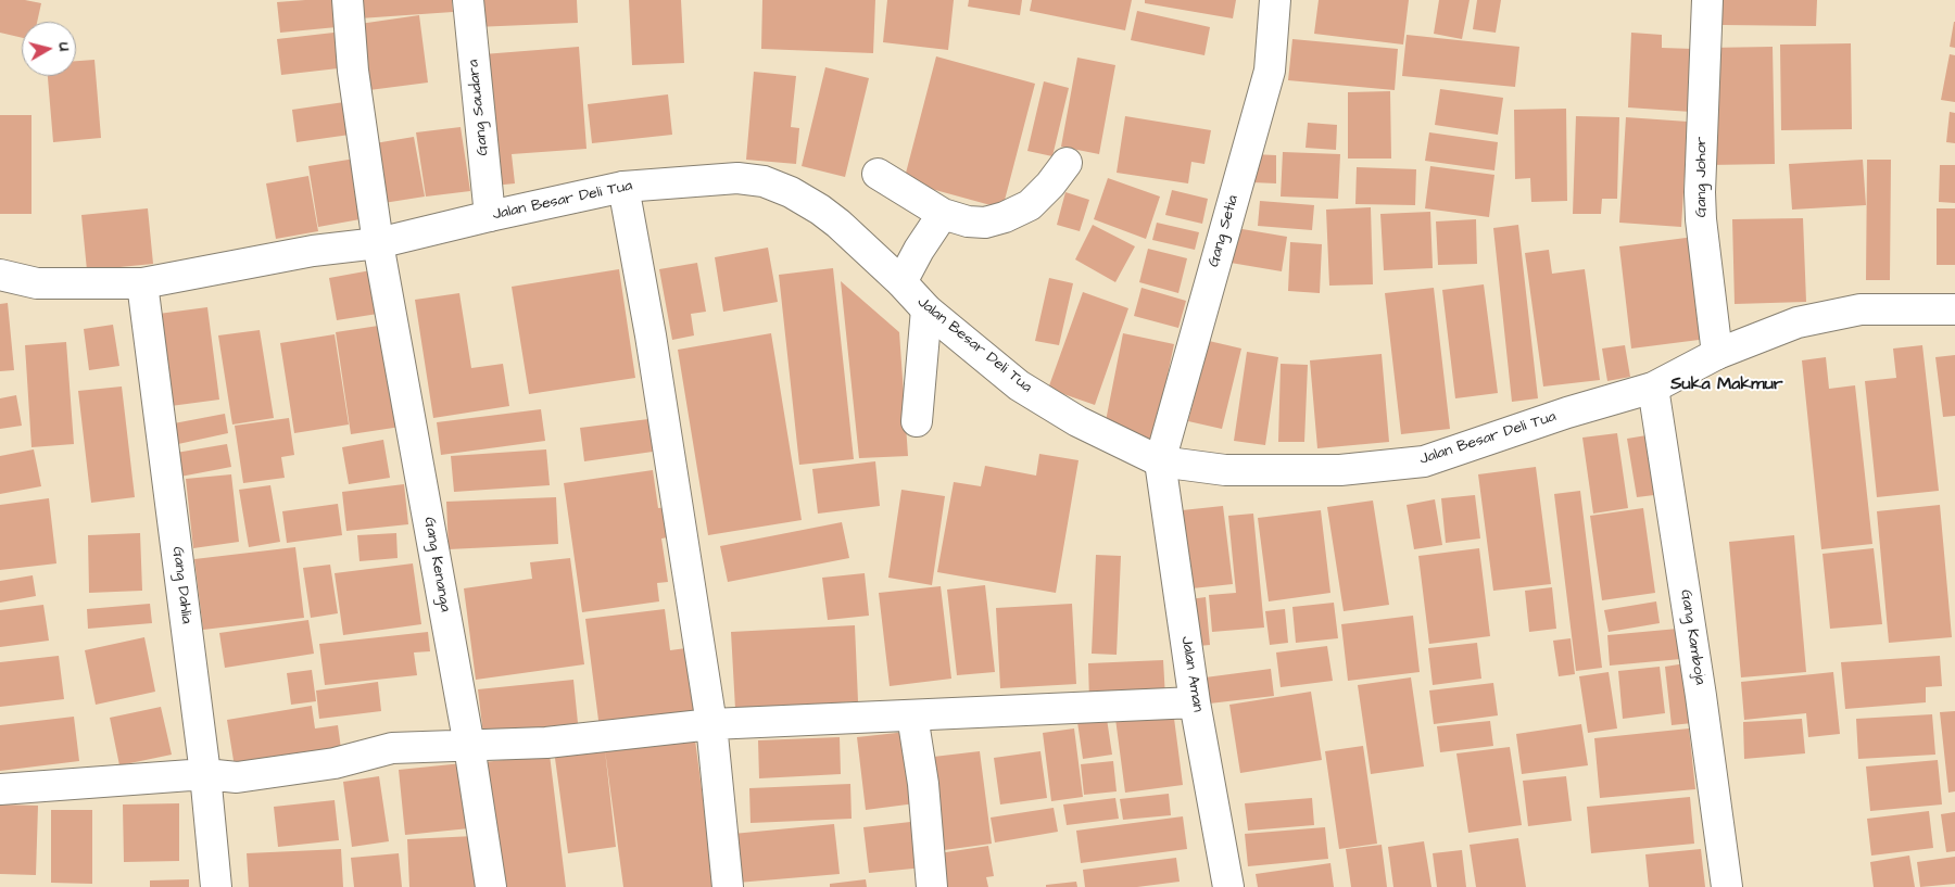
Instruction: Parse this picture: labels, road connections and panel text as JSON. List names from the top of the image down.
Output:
{
  "streets": {
    "street": [
      "Gang Saudara",
      "Gang Johor",
      "Jalan Besar Deli Tua",
      "Gang Setia",
      "Gang Kenanga",
      "Gang Dahlia",
      "Gang Kamboja",
      "Jalan Aman"
    ]
  },
  "crossings": [
    ["Gang Saudara", "Jalan Besar Deli Tua"],
    ["Gang Johor", "Jalan Besar Deli Tua"],
    ["Jalan Besar Deli Tua", "Gang Setia"],
    ["Jalan Besar Deli Tua", "Gang Kenanga"],
    ["Jalan Besar Deli Tua", "Gang Dahlia"],
    ["Jalan Besar Deli Tua", "Gang Kamboja"],
    ["Jalan Besar Deli Tua", "Jalan Aman"],
    ["Gang Setia", "Jalan Aman"]
  ],
  "districts": ["Suka Makmur"],
  "north": "right"
}
